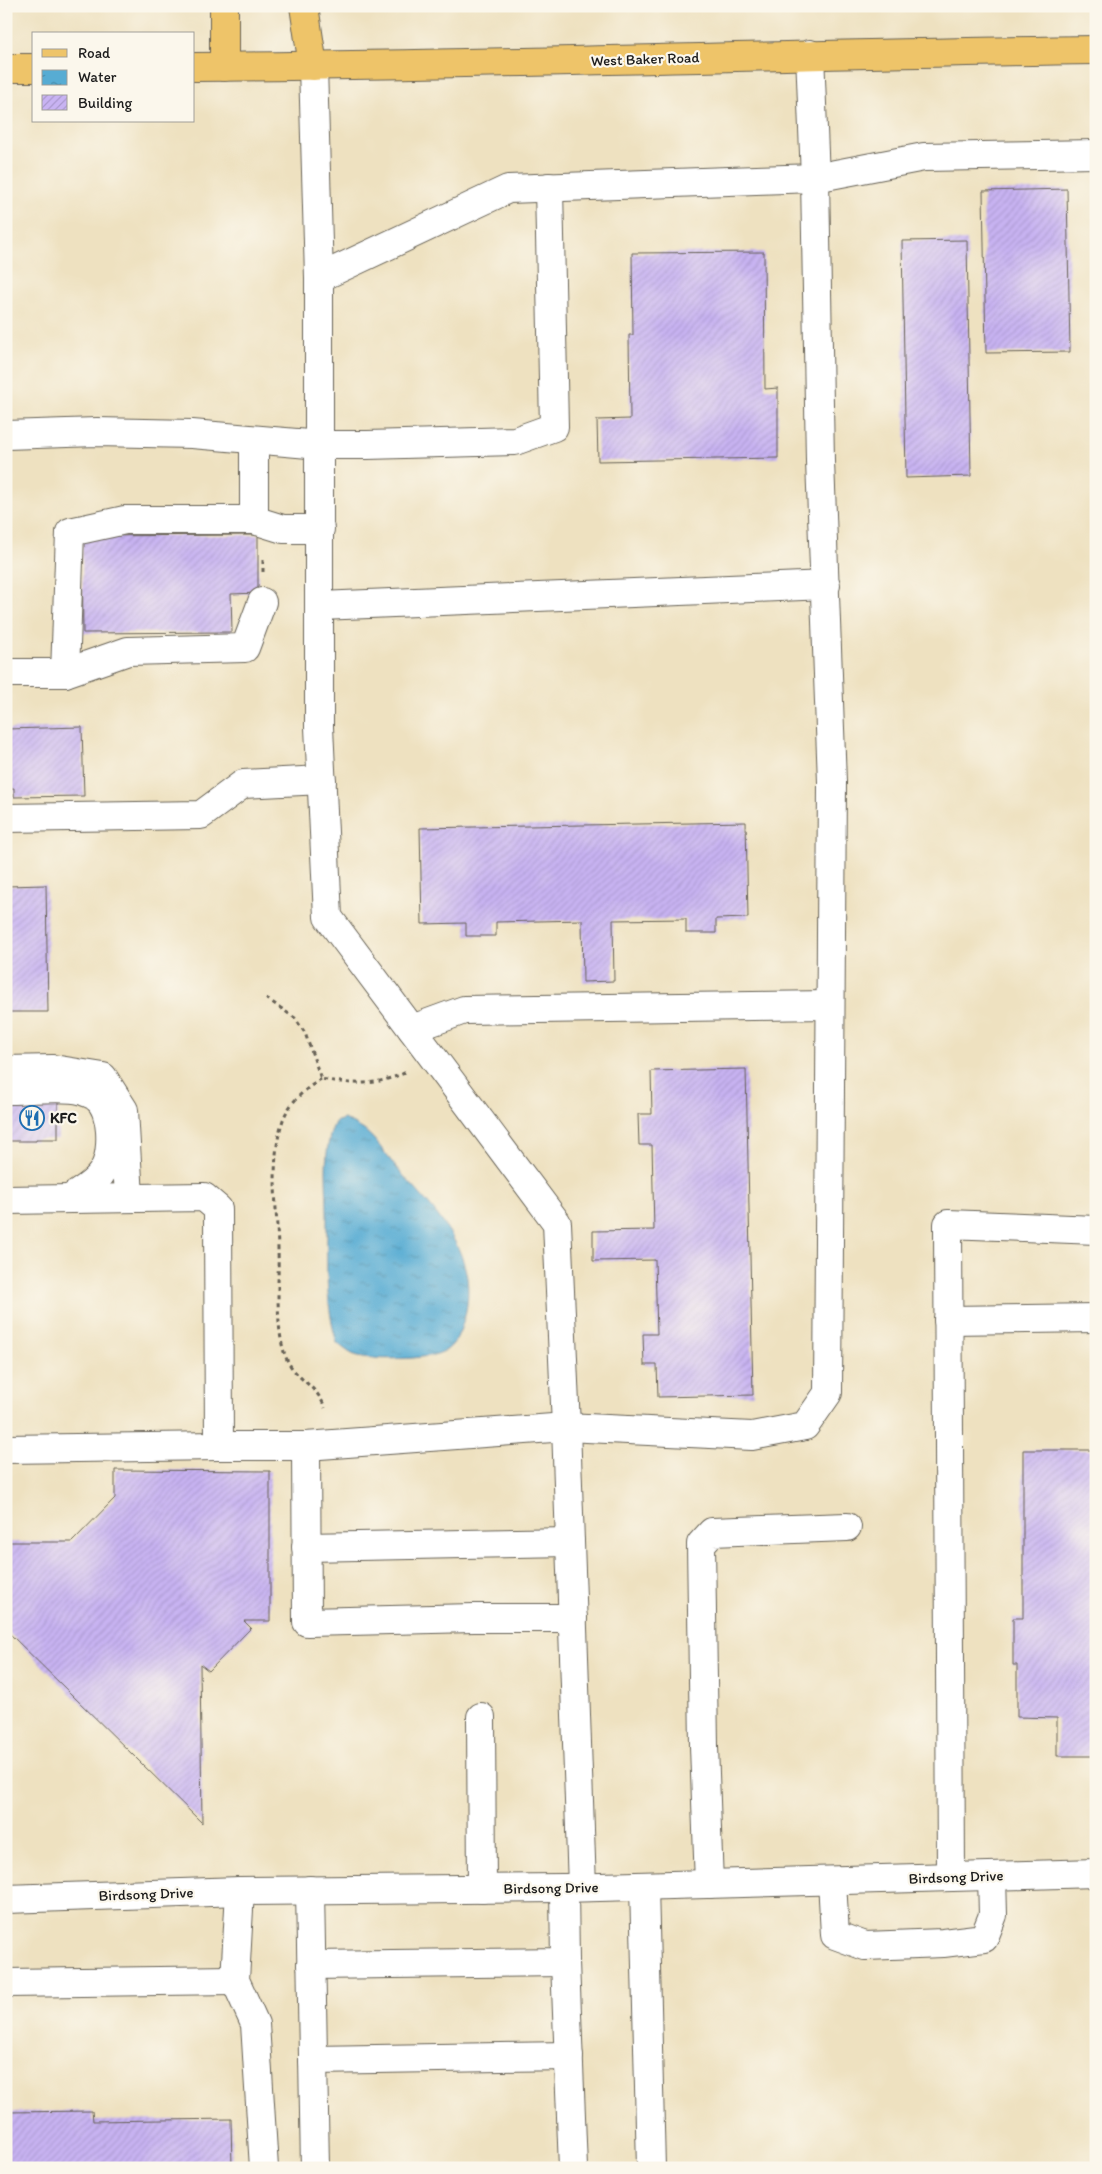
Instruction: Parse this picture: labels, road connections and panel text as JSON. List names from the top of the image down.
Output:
{
  "streets": {
    "main road": ["West Baker Road"],
    "street": ["Birdsong Drive"]
  },
  "places": {
    "restaurant": ["KFC"]
  },
  "legend": ["Road", "Water", "Building"]
}
